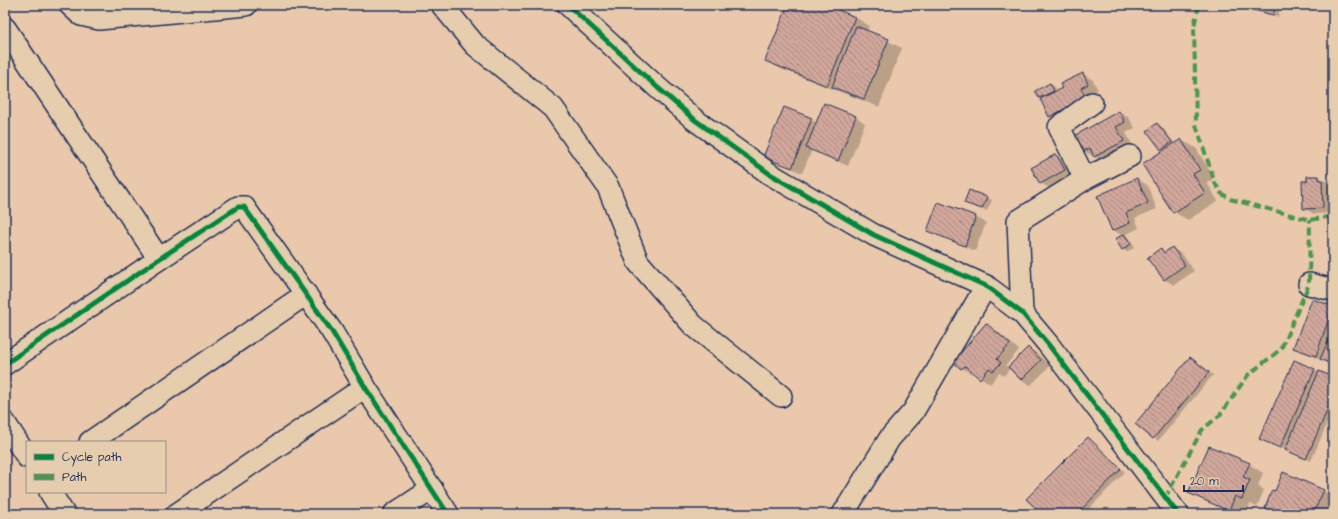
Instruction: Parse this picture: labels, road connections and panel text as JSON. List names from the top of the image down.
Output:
{
  "legend": ["Cycle path", "Path"],
  "scale_bar": "20 m"
}
